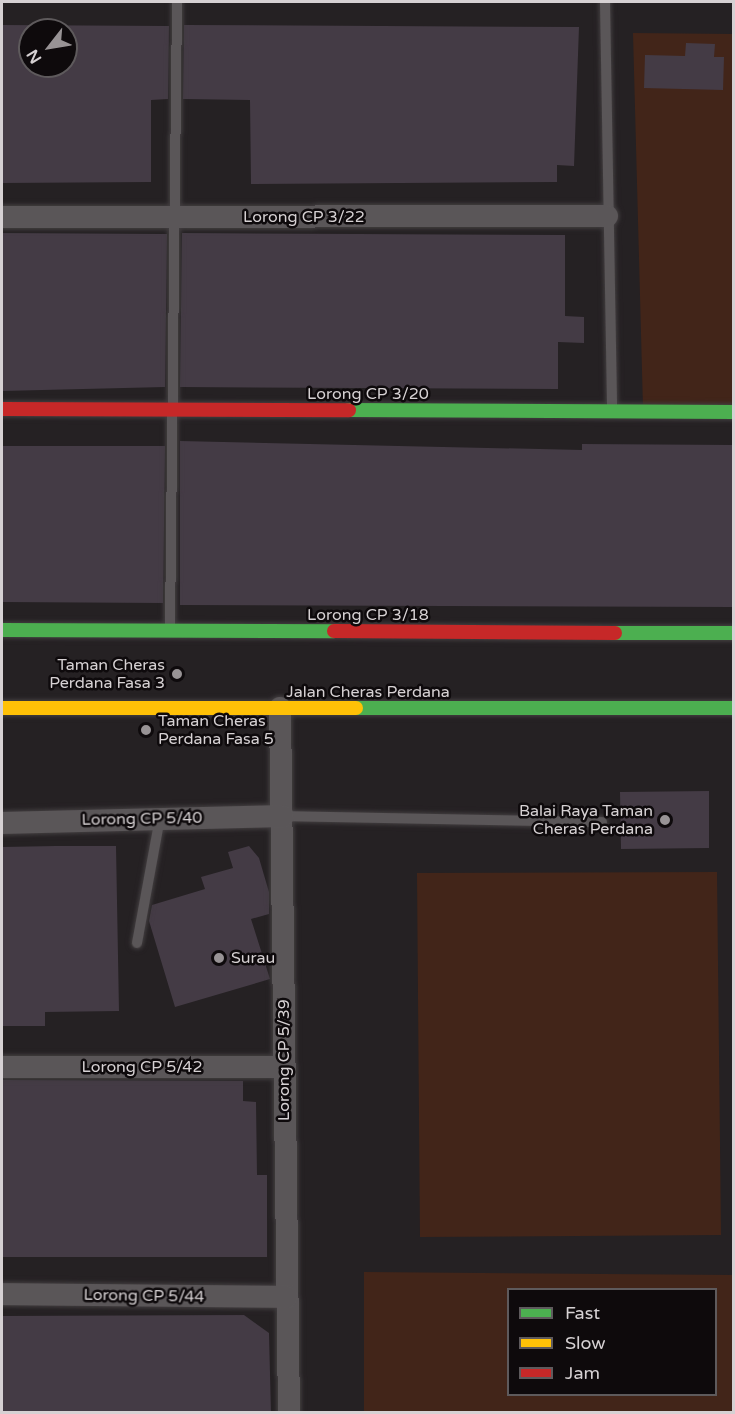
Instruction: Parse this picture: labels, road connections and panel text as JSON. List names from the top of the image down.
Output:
{
  "streets": {
    "street": [
      "Lorong CP 3/22",
      "Lorong CP 3/20",
      "Lorong CP 3/18",
      "Jalan Cheras Perdana",
      "Lorong CP 5/40",
      "Lorong CP 5/39",
      "Lorong CP 5/42",
      "Lorong CP 5/44"
    ]
  },
  "crossings": [
    ["Jalan Cheras Perdana", "Lorong CP 5/39"],
    ["Lorong CP 5/40", "Lorong CP 5/39"],
    ["Lorong CP 5/39", "Lorong CP 5/42"],
    ["Lorong CP 5/39", "Lorong CP 5/44"]
  ],
  "places": [
    "Taman Cheras Perdana Fasa 3",
    "Taman Cheras Perdana Fasa 5",
    "Balai Raya Taman Cheras Perdana",
    "Surau"
  ],
  "legend": ["Fast", "Slow", "Jam"],
  "north": "bottom left"
}
